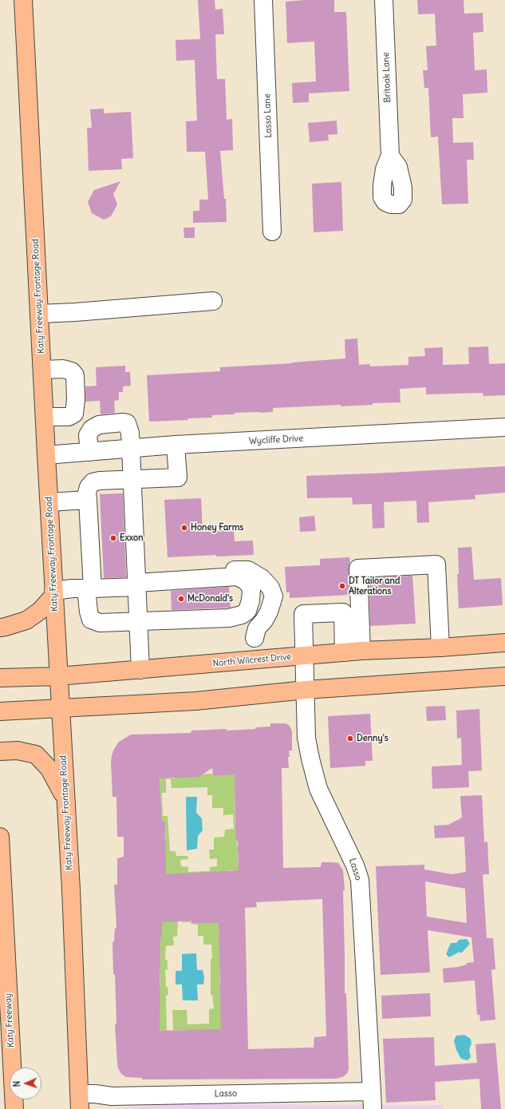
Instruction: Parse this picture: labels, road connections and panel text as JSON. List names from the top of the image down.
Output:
{
  "streets": {
    "main road": ["Katy Freeway Frontage Road", "North Wilcrest Drive", "Katy Freeway"],
    "street": [
      "Britoak Lane",
      "Lasso Lane",
      "Wycliffe Drive",
      "Lasso"
    ]
  },
  "crossings": [
    ["Katy Freeway Frontage Road", "Wycliffe Drive"],
    ["Katy Freeway Frontage Road", "North Wilcrest Drive"],
    ["Katy Freeway Frontage Road", "Lasso"],
    ["North Wilcrest Drive", "Lasso"]
  ],
  "places": [
    "Honey Farms",
    "Exxon",
    "DT Tailor and Alterations",
    "McDonald's",
    "Denny's"
  ],
  "north": "left"
}
